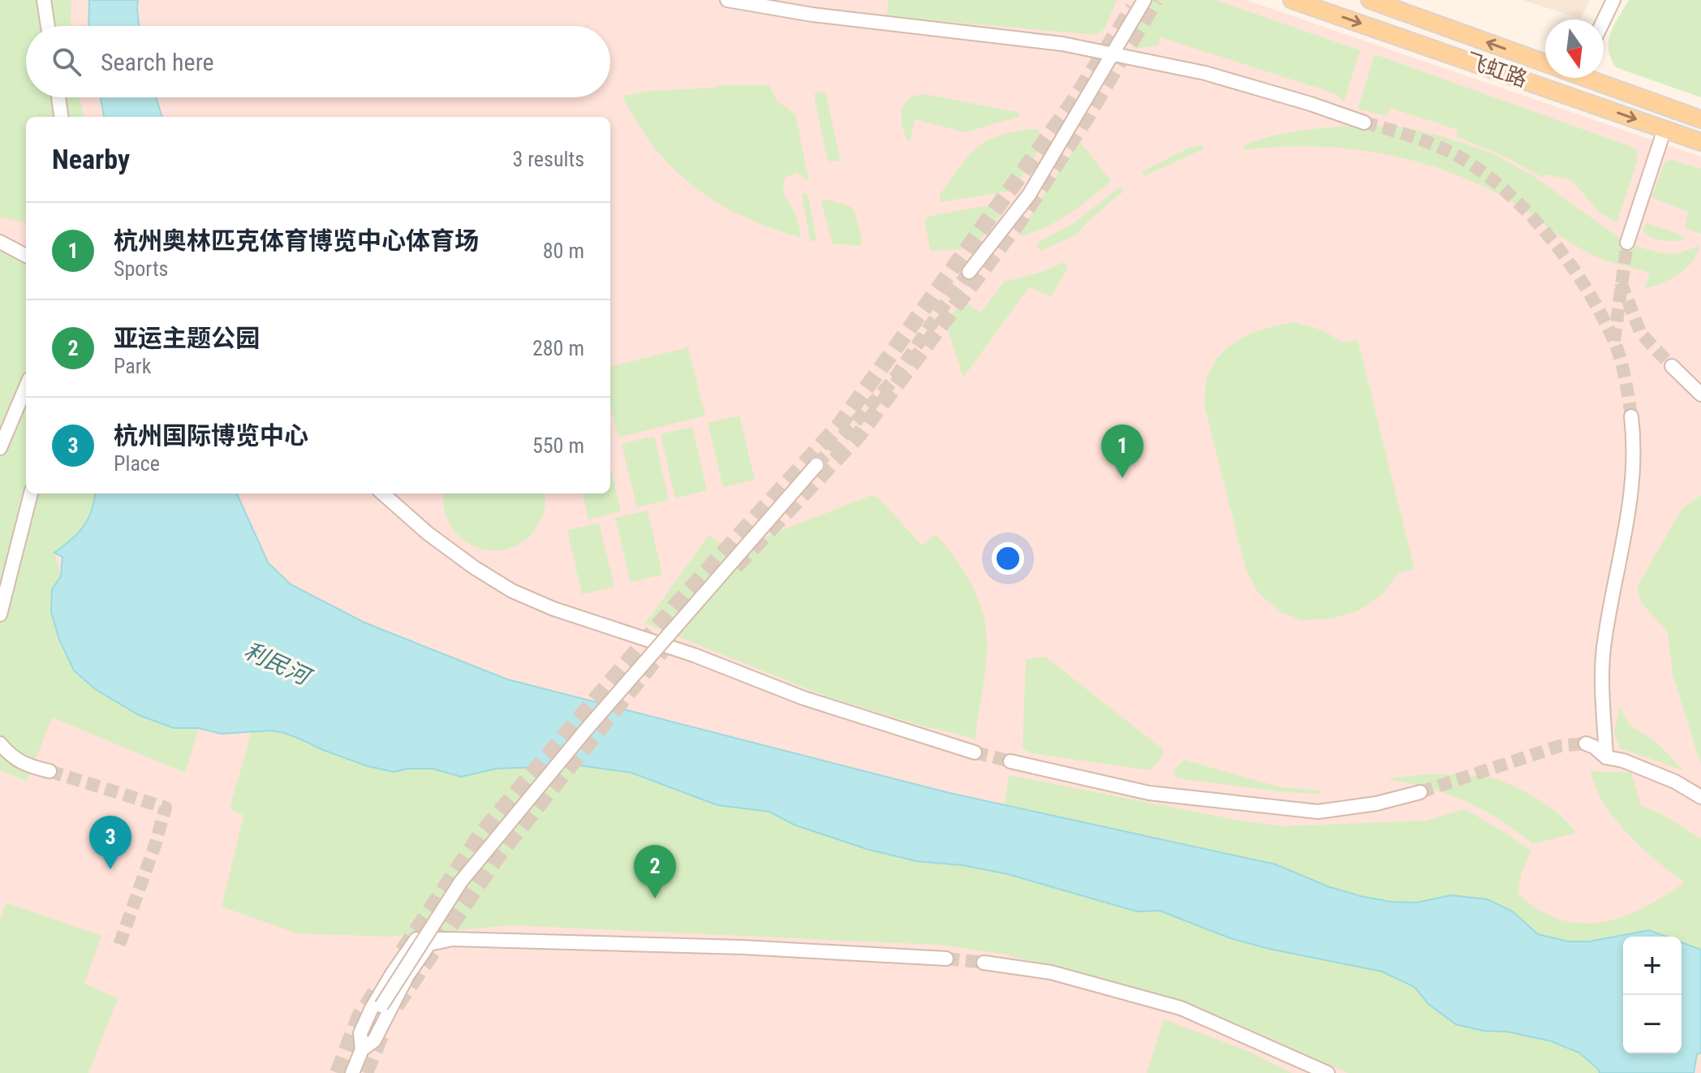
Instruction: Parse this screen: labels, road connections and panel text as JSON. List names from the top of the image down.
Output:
{
  "streets": {
    "main road": ["飞虹路"]
  },
  "water": ["利民河"],
  "north": "bottom",
  "page": {
    "search": "Search here",
    "heading": ["Nearby", "3 results"],
    "list": [
      {
        "mark": "1",
        "name": "杭州奥林匹克体育博览中心体育场",
        "note": "Sports",
        "value": "80 m"
      },
      {
        "mark": "2",
        "name": "亚运主题公园",
        "note": "Park",
        "value": "280 m"
      },
      {
        "mark": "3",
        "name": "杭州国际博览中心",
        "note": "Place",
        "value": "550 m"
      }
    ],
    "pins": ["1", "3", "2"],
    "map_buttons": ["+", "−"]
  }
}
